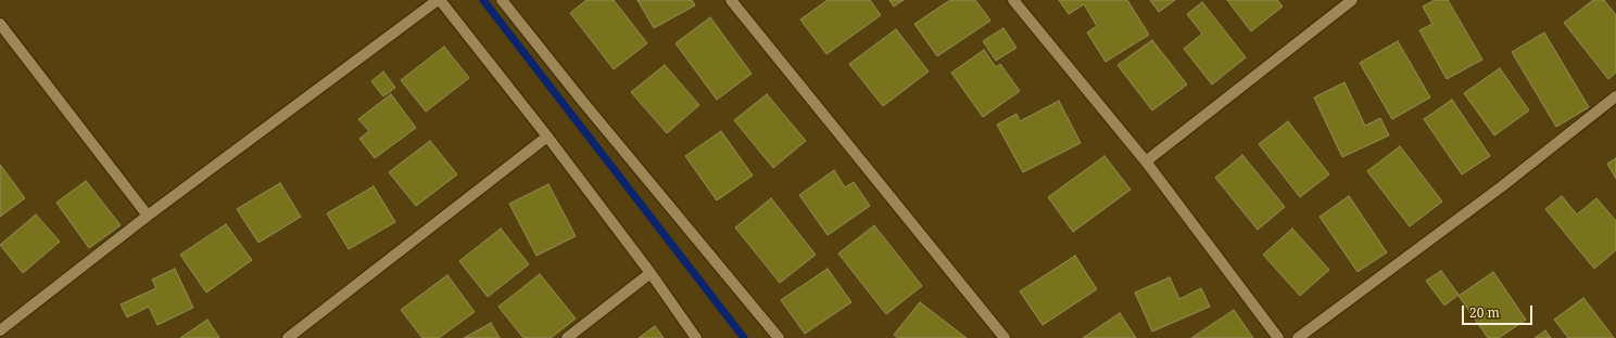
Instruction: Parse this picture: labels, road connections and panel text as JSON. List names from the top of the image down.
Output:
{
  "scale_bar": "20 m"
}
